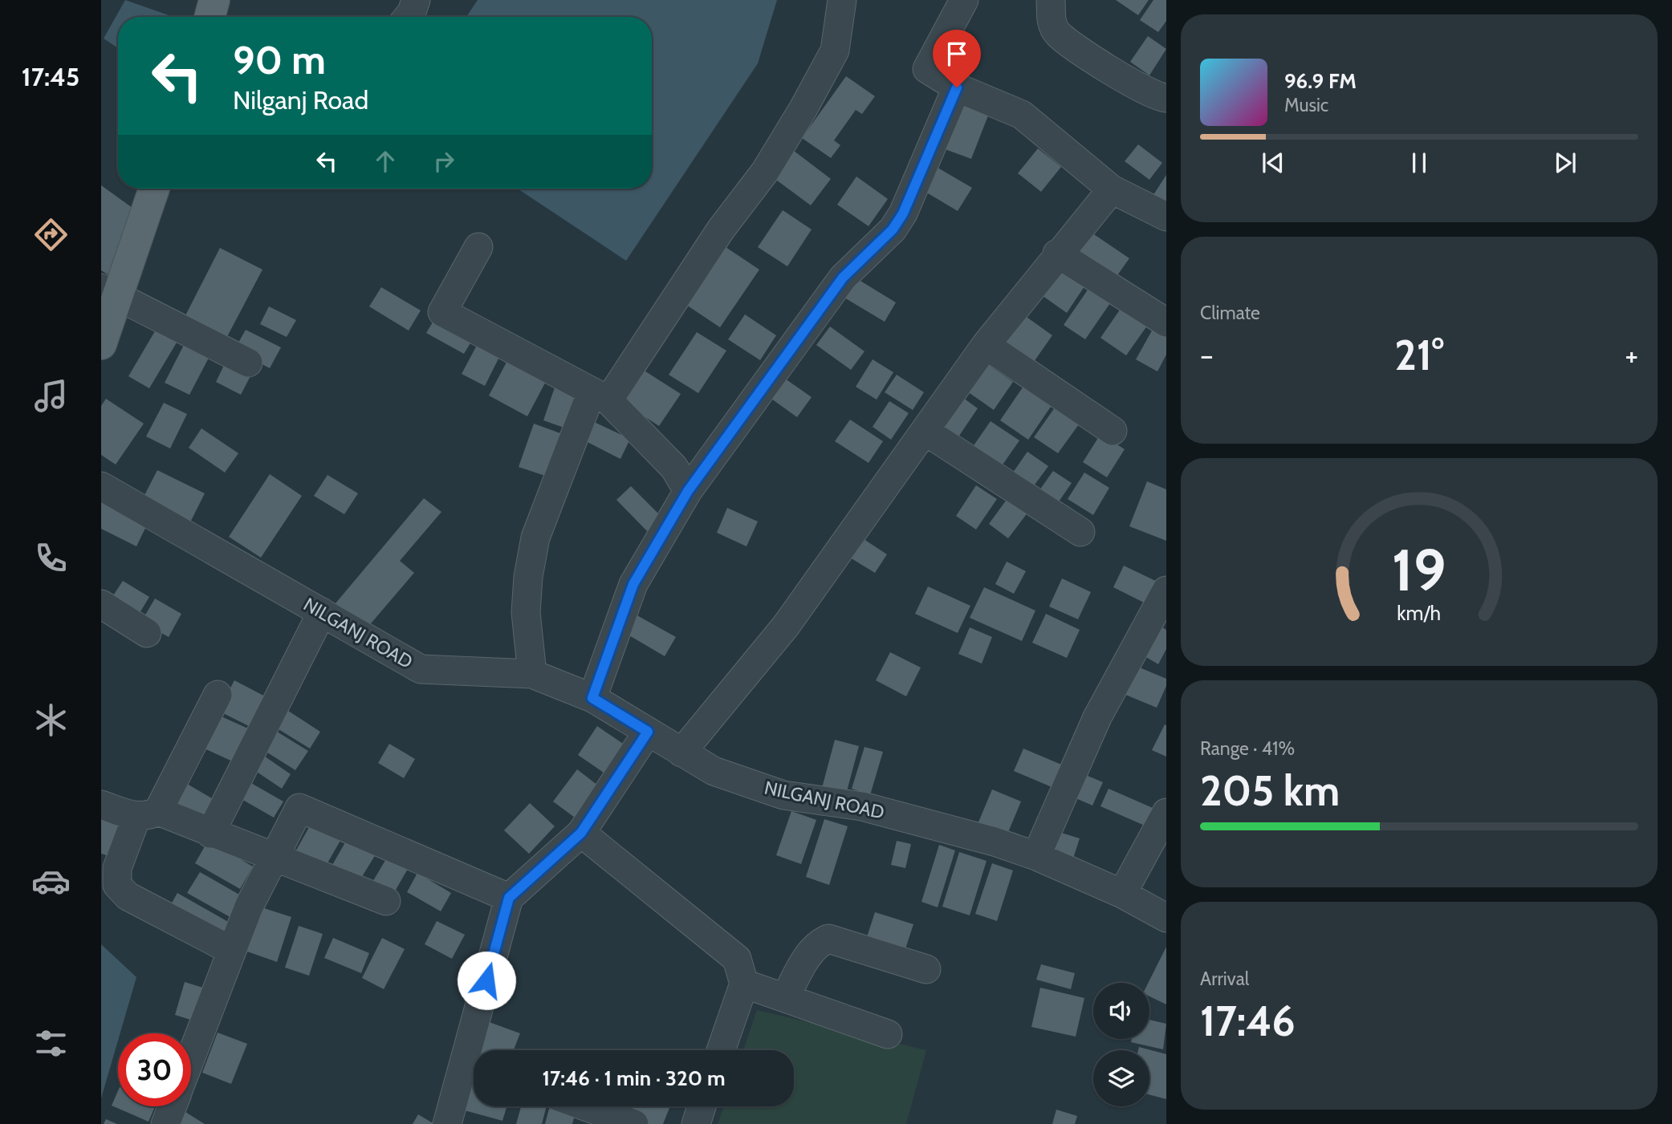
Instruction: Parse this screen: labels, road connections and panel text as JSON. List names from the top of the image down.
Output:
{
  "streets": {
    "street": ["NILGANJ ROAD"]
  },
  "page": {
    "tabs": "17:45",
    "turn": ["90 m", "Nilganj Road"],
    "song": ["96.9 FM", "Music"],
    "tile": [
      "Climate",
      ["Range · 41%", "205 km"],
      ["Arrival", "17:46"]
    ],
    "heat": ["−", "21°", "+"],
    "limit": "30",
    "trip": "17:46 · 1 min · 320 m",
    "gauge": ["19", "km/h"]
  }
}
